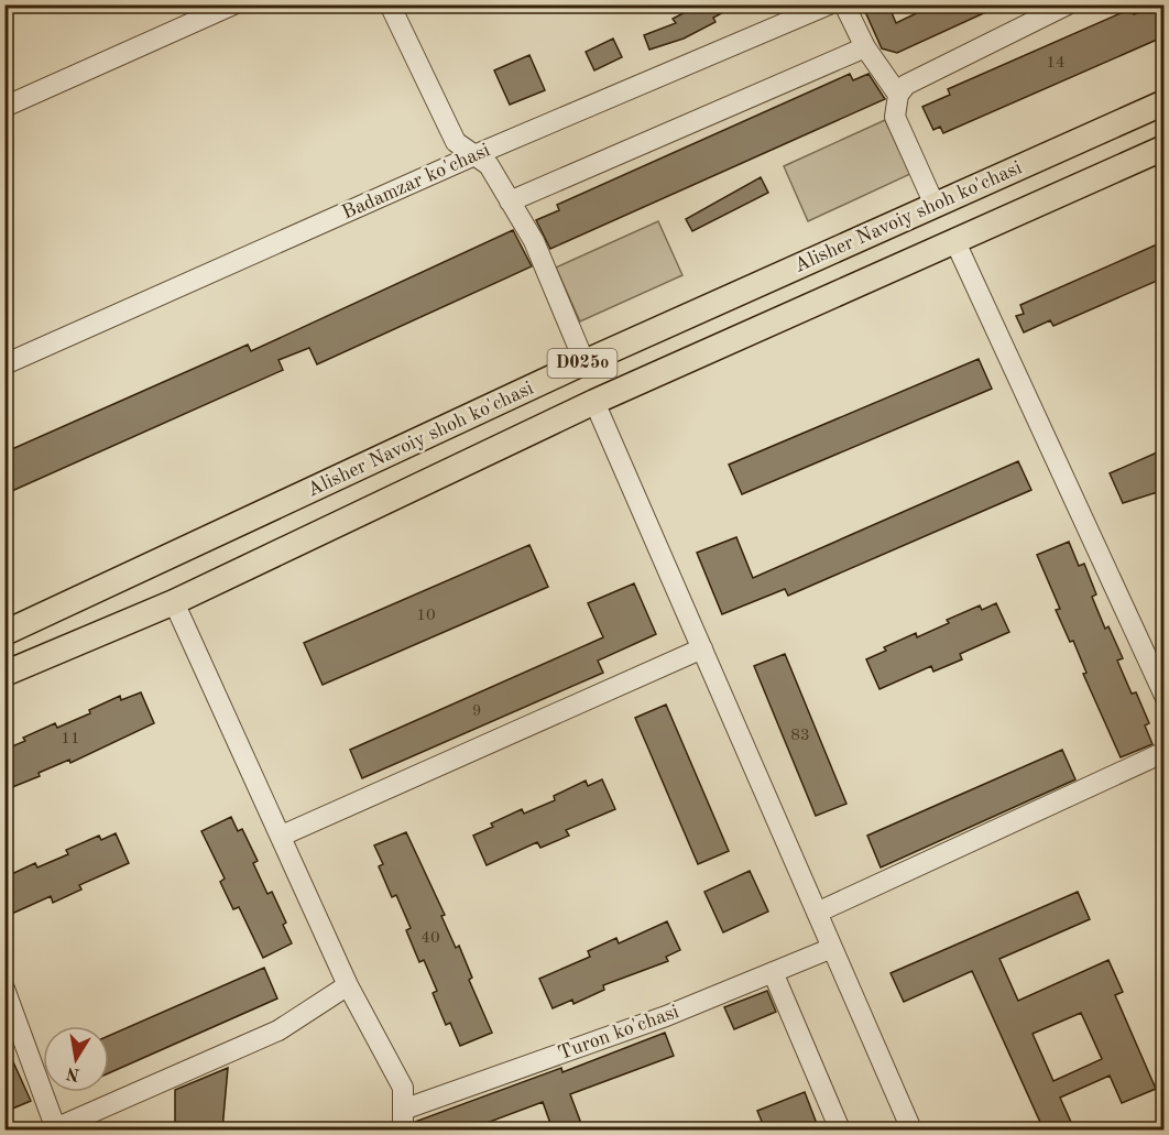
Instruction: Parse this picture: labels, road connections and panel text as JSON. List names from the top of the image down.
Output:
{
  "streets": {
    "main road": ["Alisher Navoiy shoh ko'chasi", "D025o"],
    "street": ["Badamzar ko'chasi", "Turon ko'chasi"]
  },
  "house_numbers": [
    "14",
    "10",
    "9",
    "83",
    "11",
    "40"
  ],
  "north": "bottom"
}
